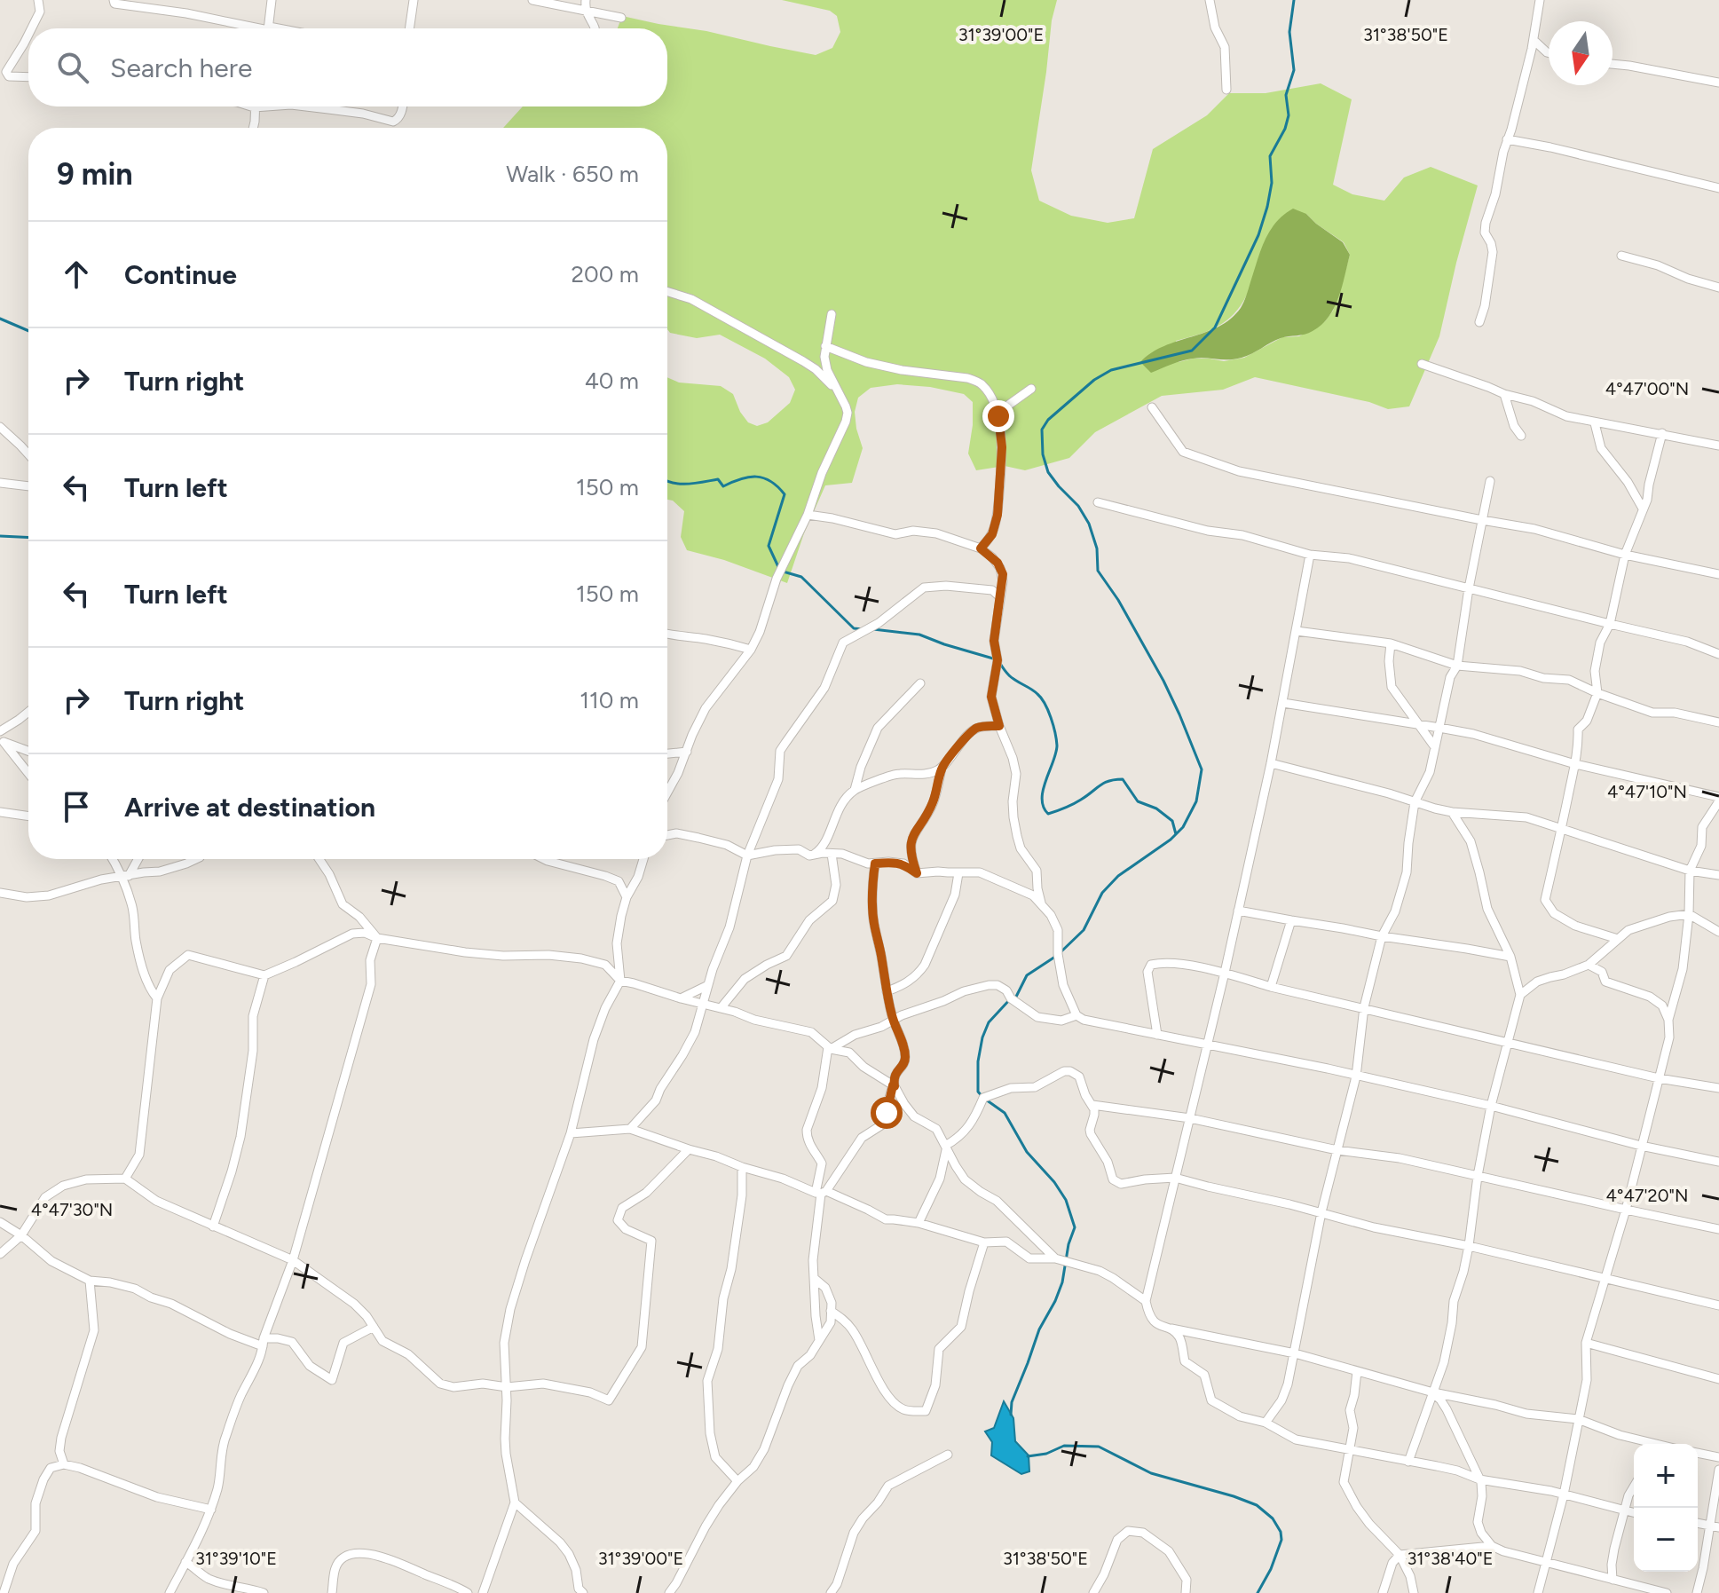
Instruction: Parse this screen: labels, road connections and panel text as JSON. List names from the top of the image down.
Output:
{
  "north": "bottom",
  "page": {
    "search": "Search here",
    "heading": ["9 min", "Walk · 650 m"],
    "list": [
      ["Continue", "200 m"],
      ["Turn right", "40 m"],
      ["Turn left", "150 m"],
      ["Turn left", "150 m"],
      ["Turn right", "110 m"],
      "Arrive at destination"
    ],
    "map_buttons": ["+", "−"]
  },
  "coordinates": [
    "31°39'00\"E",
    "31°38'50\"E",
    "4°47'00\"N",
    "4°47'10\"N",
    "4°47'20\"N",
    "4°47'30\"N",
    "31°39'10\"E",
    "31°38'40\"E"
  ]
}
